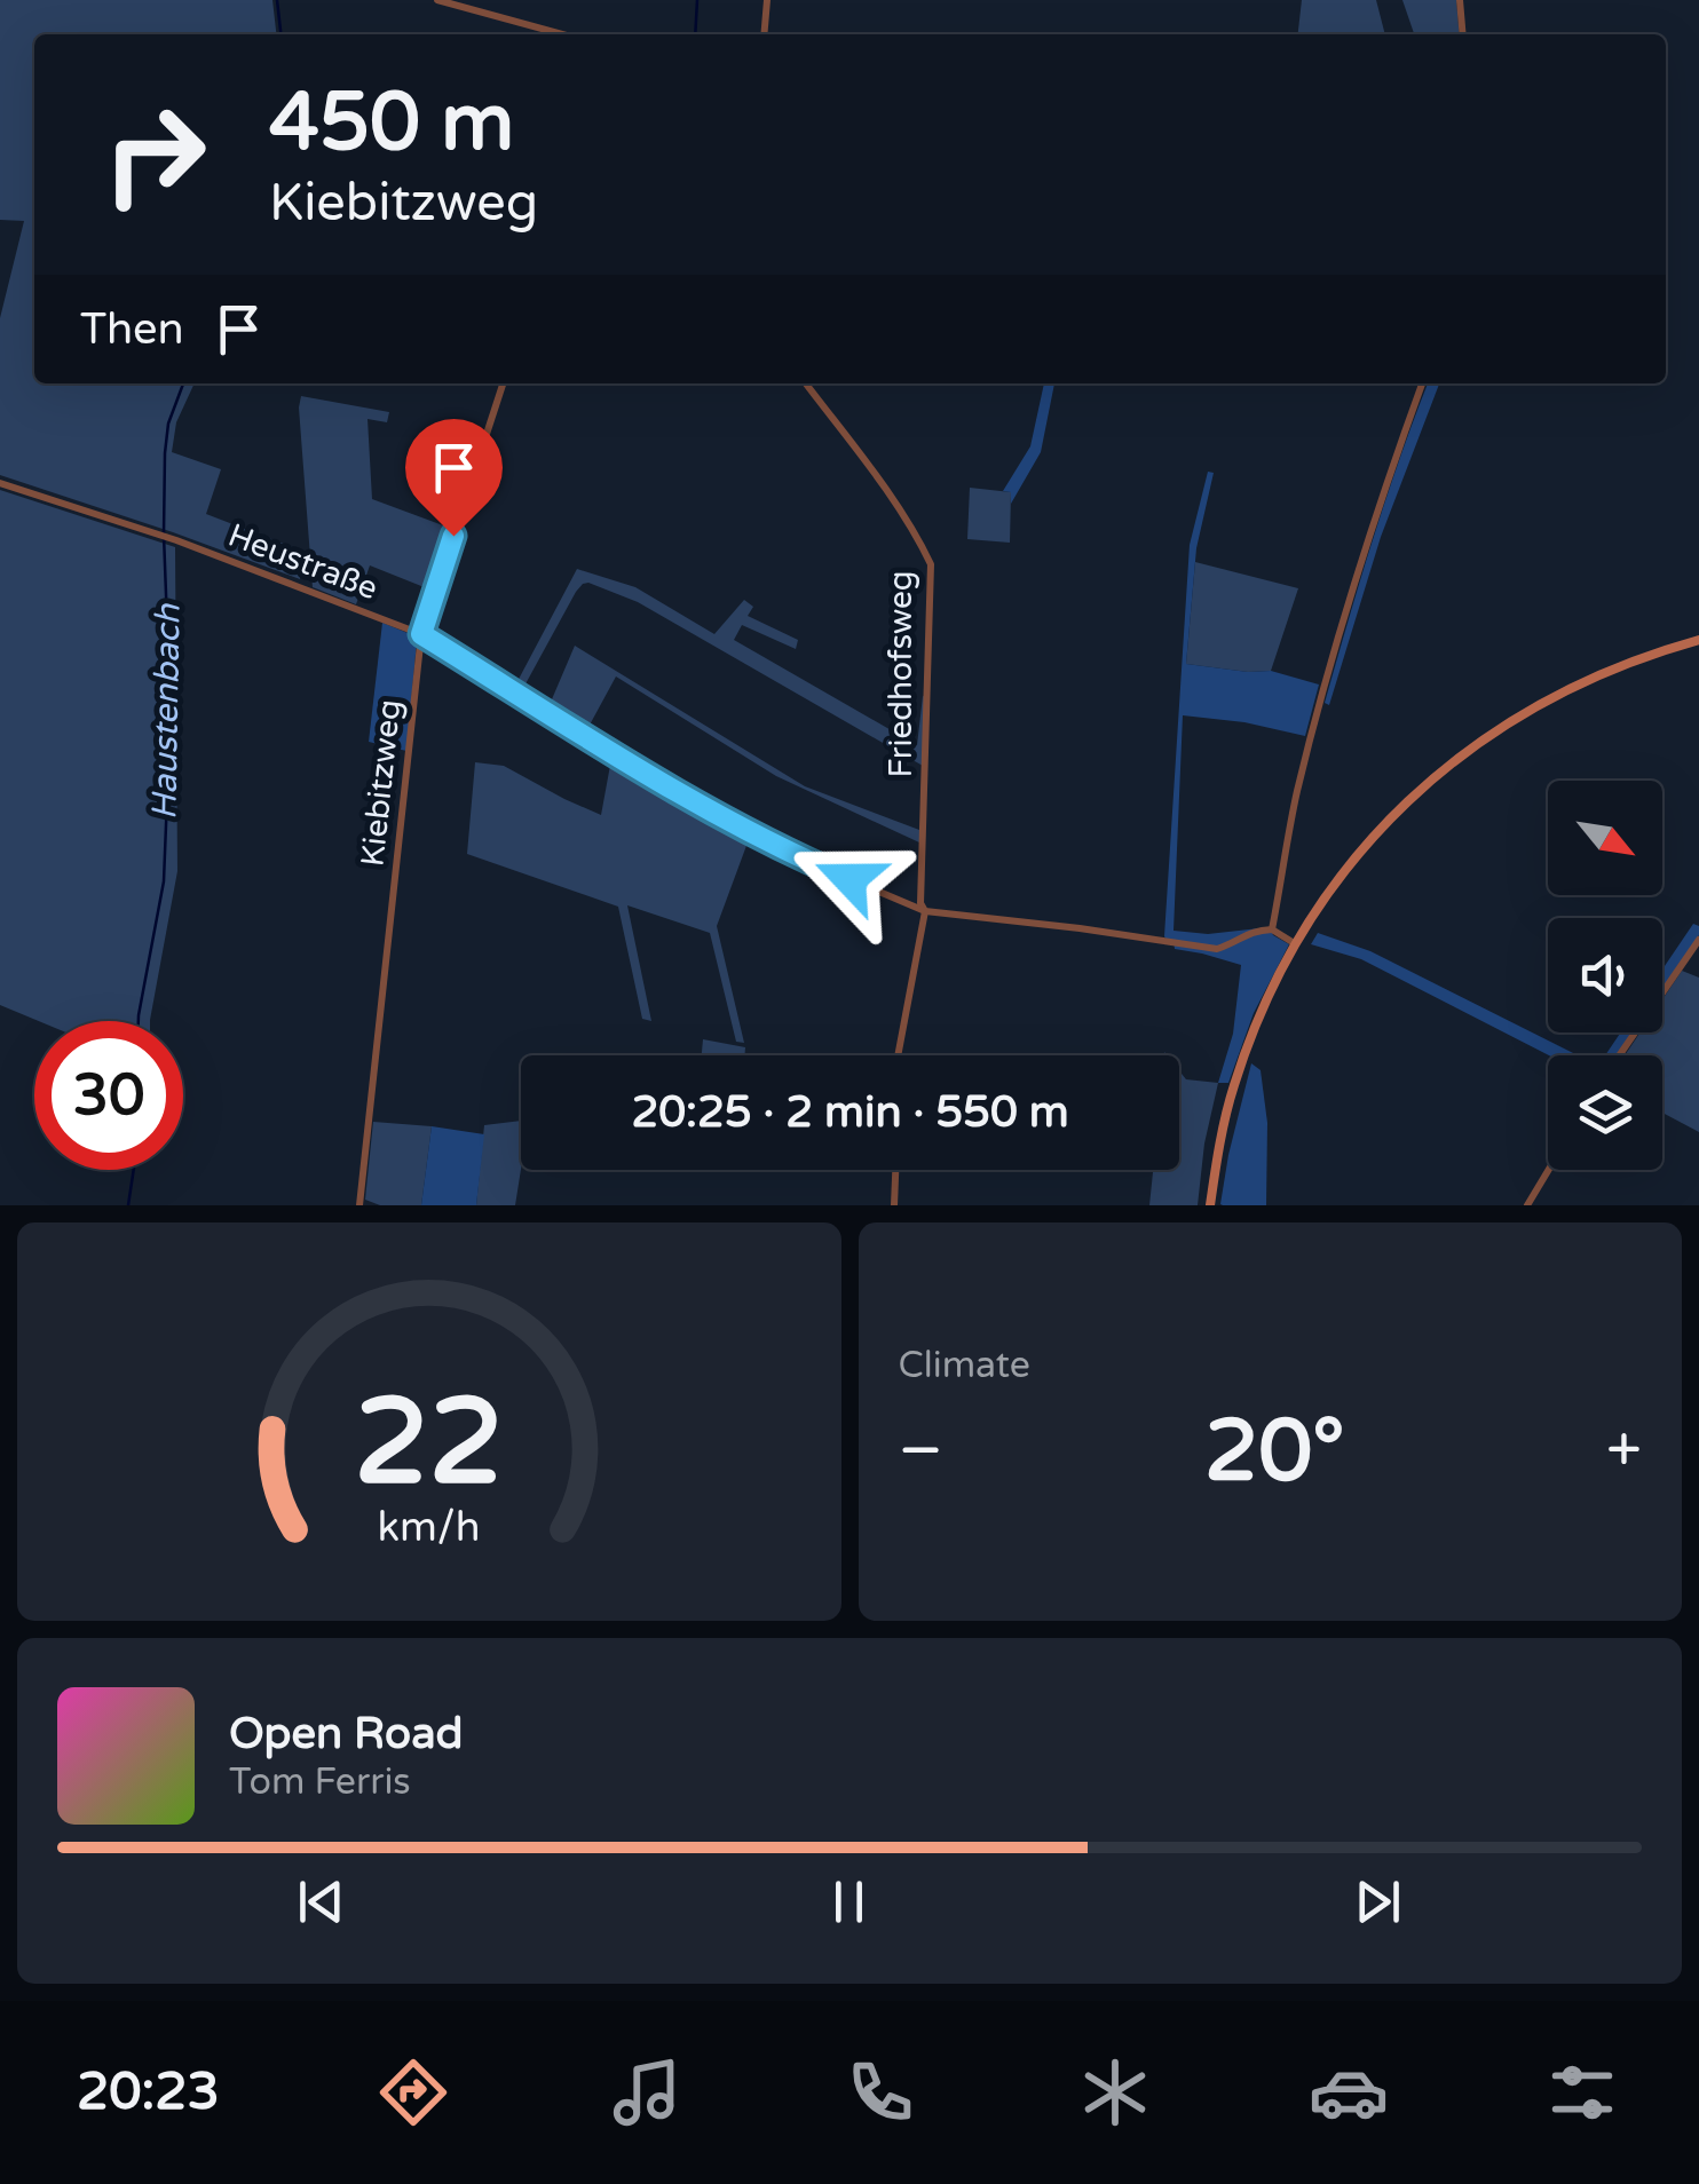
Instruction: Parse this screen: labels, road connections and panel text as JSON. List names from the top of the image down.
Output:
{
  "streets": {
    "street": ["Heustraße", "Friedhofsweg", "Kiebitzweg"]
  },
  "crossings": [
    ["Heustraße", "Friedhofsweg"],
    ["Heustraße", "Kiebitzweg"]
  ],
  "water": ["Haustenbach"],
  "north": "bottom right",
  "page": {
    "turn": ["450 m", "Kiebitzweg"],
    "then": "Then",
    "limit": "30",
    "trip": "20:25 · 2 min · 550 m",
    "tile": "Climate",
    "heat": ["−", "20°", "+"],
    "song": ["Open Road", "Tom Ferris"],
    "tabs": "20:23",
    "gauge": ["22", "km/h"]
  }
}
